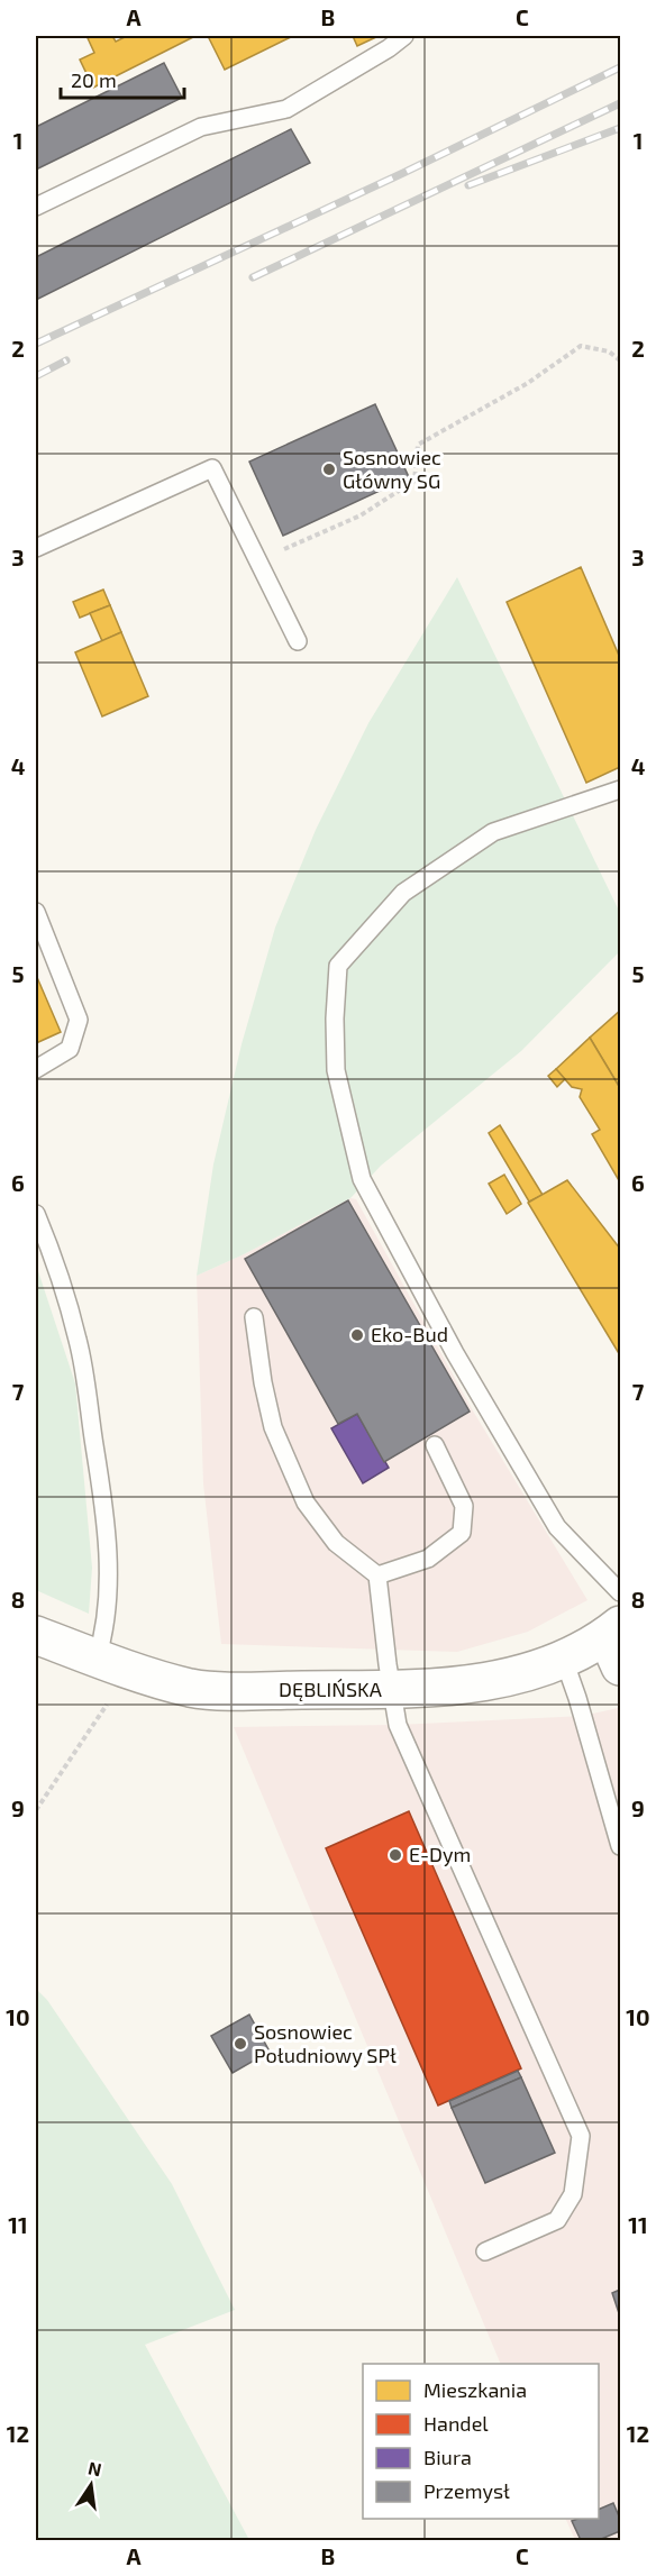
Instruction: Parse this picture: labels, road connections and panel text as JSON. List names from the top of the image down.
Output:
{
  "streets": {
    "street": ["DĘBLIŃSKA"]
  },
  "places": [
    "Sosnowiec Główny SG",
    "Eko-Bud",
    "E-Dym",
    "Sosnowiec Południowy SPł"
  ],
  "legend": [
    "Mieszkania",
    "Handel",
    "Biura",
    "Przemysł"
  ],
  "scale_bar": "20 m",
  "north": "top",
  "grid": {
    "columns": ["A", "B", "C"],
    "rows": [
      "1",
      "2",
      "3",
      "4",
      "5",
      "6",
      "7",
      "8",
      "9",
      "10",
      "11",
      "12"
    ]
  }
}
